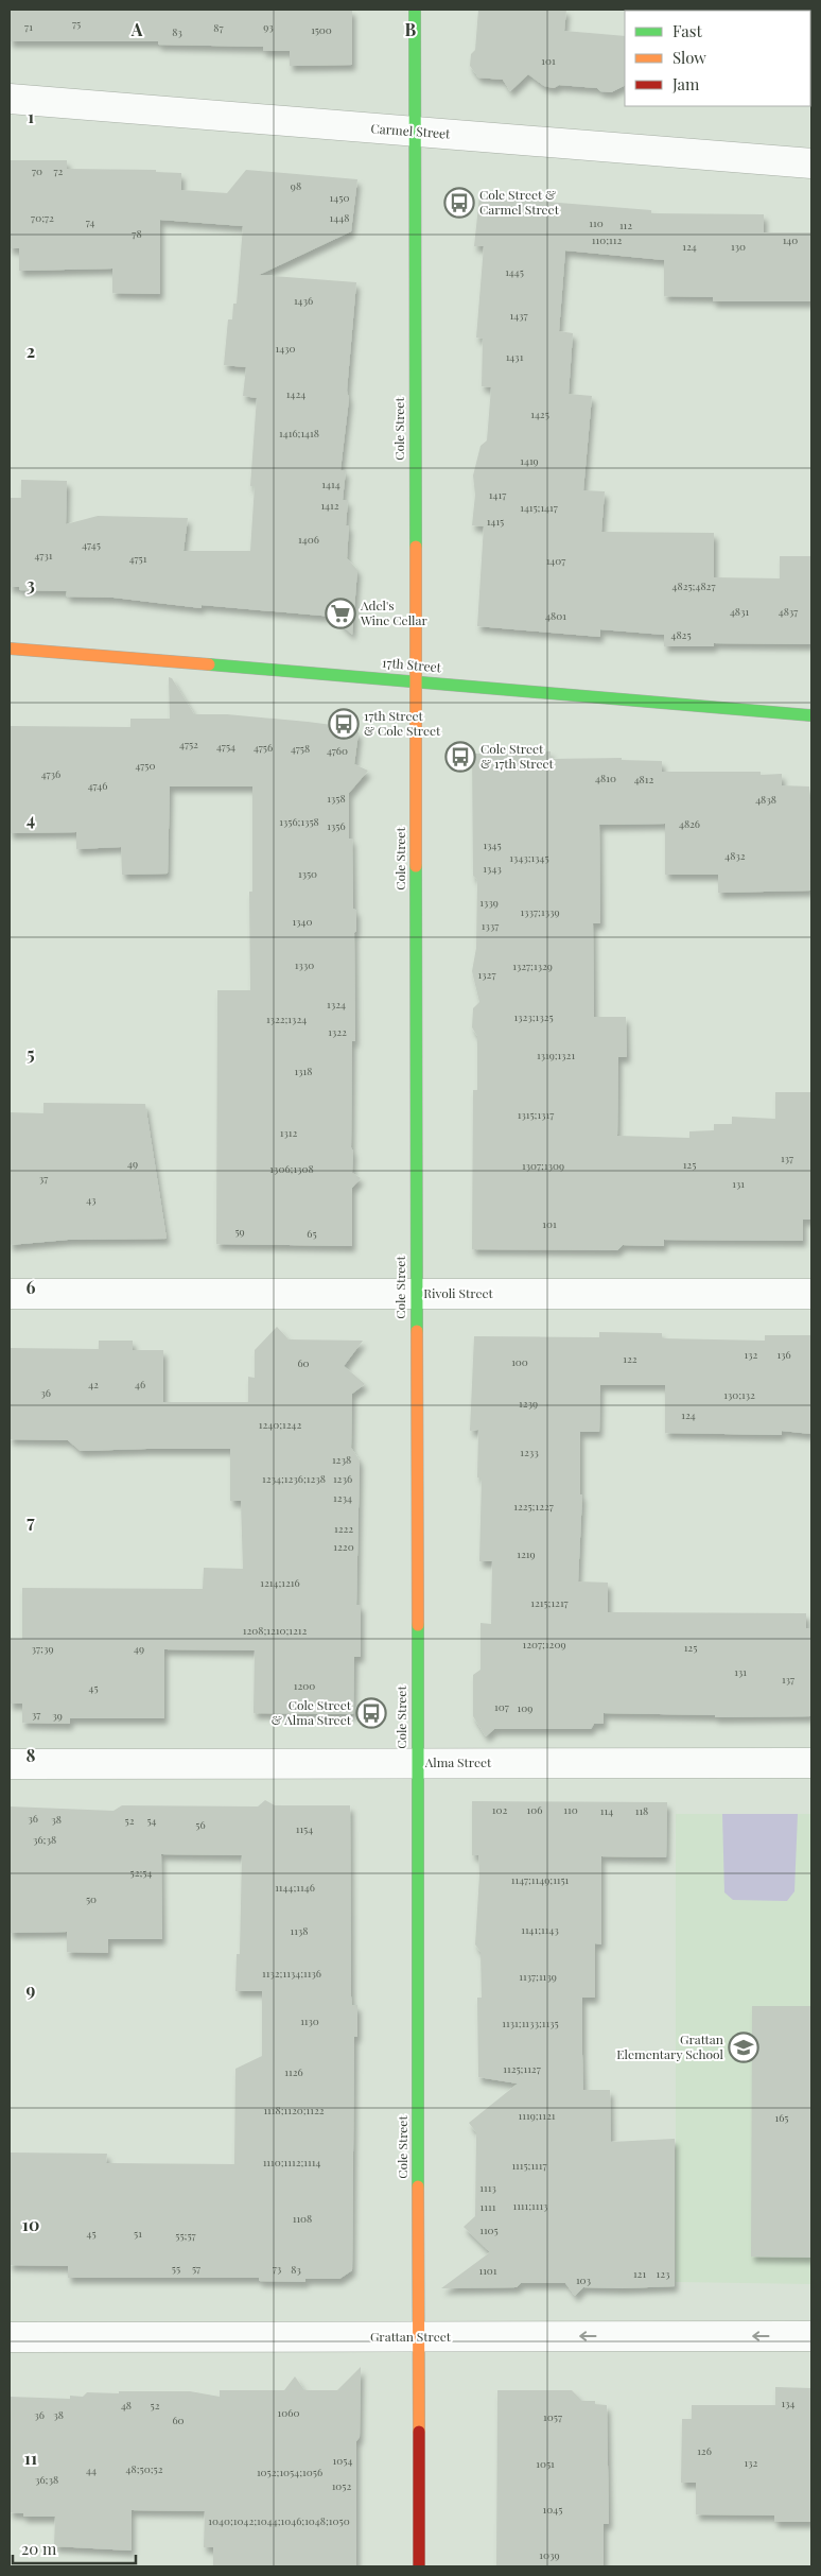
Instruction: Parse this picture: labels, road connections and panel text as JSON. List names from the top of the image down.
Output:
{
  "streets": {
    "street": [
      "Carmel Street",
      "Cole Street",
      "17th Street",
      "Rivoli Street",
      "Alma Street",
      "Grattan Street"
    ]
  },
  "crossings": [
    ["Carmel Street", "Cole Street"],
    ["Cole Street", "17th Street"],
    ["Cole Street", "Rivoli Street"],
    ["Cole Street", "Alma Street"],
    ["Cole Street", "Grattan Street"]
  ],
  "one_way": ["Grattan Street"],
  "places": {
    "bus stop": [
      "Cole Street & Carmel Street",
      "17th Street & Cole Street",
      "Cole Street & 17th Street",
      "Cole Street & Alma Street"
    ],
    "supermarket": ["Adel's Wine Cellar"],
    "school or university": ["Grattan Elementary School"]
  },
  "house_numbers": [
    "75",
    "71",
    "93",
    "87",
    "1500",
    "83",
    "101",
    "70",
    "72",
    "98",
    "1450",
    "70;72",
    "1448",
    "74",
    "110",
    "112",
    "78",
    "110;112",
    "140",
    "124",
    "130",
    "1445",
    "1436",
    "1437",
    "1430",
    "1431",
    "1424",
    "1425",
    "1416;1418",
    "1419",
    "1414",
    "1417",
    "1412",
    "1415;1417",
    "1415",
    "1406",
    "4745",
    "4731",
    "4751",
    "1407",
    "4825;4827",
    "4831",
    "4837",
    "4801",
    "4825",
    "4752",
    "4754",
    "4756",
    "4758",
    "4760",
    "4750",
    "4736",
    "4810",
    "4812",
    "4746",
    "1358",
    "4838",
    "1356;1358",
    "4826",
    "1356",
    "1345",
    "4832",
    "1343;1345",
    "1343",
    "1350",
    "1339",
    "1337;1339",
    "1340",
    "1337",
    "1330",
    "1327;1329",
    "1327",
    "1324",
    "1323;1325",
    "1322;1324",
    "1322",
    "1319;1321",
    "1318",
    "1315;1317",
    "1312",
    "137",
    "49",
    "125",
    "1307;1309",
    "1306;1308",
    "37",
    "131",
    "43",
    "101",
    "59",
    "65",
    "132",
    "136",
    "122",
    "100",
    "60",
    "42",
    "46",
    "36",
    "130;132",
    "1239",
    "124",
    "1240;1242",
    "1233",
    "1238",
    "1234;1236;1238",
    "1236",
    "1234",
    "1225;1227",
    "1222",
    "1220",
    "1219",
    "1214;1216",
    "1215;1217",
    "1208;1210;1212",
    "1207;1209",
    "125",
    "37;39",
    "49",
    "131",
    "137",
    "1200",
    "45",
    "107",
    "109",
    "37",
    "39",
    "102",
    "106",
    "110",
    "114",
    "118",
    "36",
    "38",
    "52",
    "54",
    "56",
    "1154",
    "36;38",
    "52;54",
    "1147;1149;1151",
    "1144;1146",
    "50",
    "1141;1143",
    "1138",
    "1132;1134;1136",
    "1137;1139",
    "1130",
    "1131;1133;1135",
    "1125;1127",
    "1126",
    "1118;1120;1122",
    "1119;1121",
    "165",
    "1110;1112;1114",
    "1115;1117",
    "1113",
    "1111;1113",
    "1111",
    "1108",
    "1105",
    "45",
    "51",
    "55;57",
    "55",
    "57",
    "73",
    "83",
    "1101",
    "121",
    "123",
    "103",
    "134",
    "48",
    "52",
    "1060",
    "36",
    "38",
    "1057",
    "60",
    "126",
    "1054",
    "132",
    "1051",
    "48;50;52",
    "44",
    "1052;1054;1056",
    "36;38",
    "1052",
    "1045",
    "1040;1042;1044;1046;1048;1050",
    "1039"
  ],
  "legend": ["Fast", "Slow", "Jam"],
  "scale_bar": "20 m",
  "grid": {
    "columns": ["A", "B"],
    "rows": [
      "1",
      "2",
      "3",
      "4",
      "5",
      "6",
      "7",
      "8",
      "9",
      "10",
      "11"
    ]
  }
}
